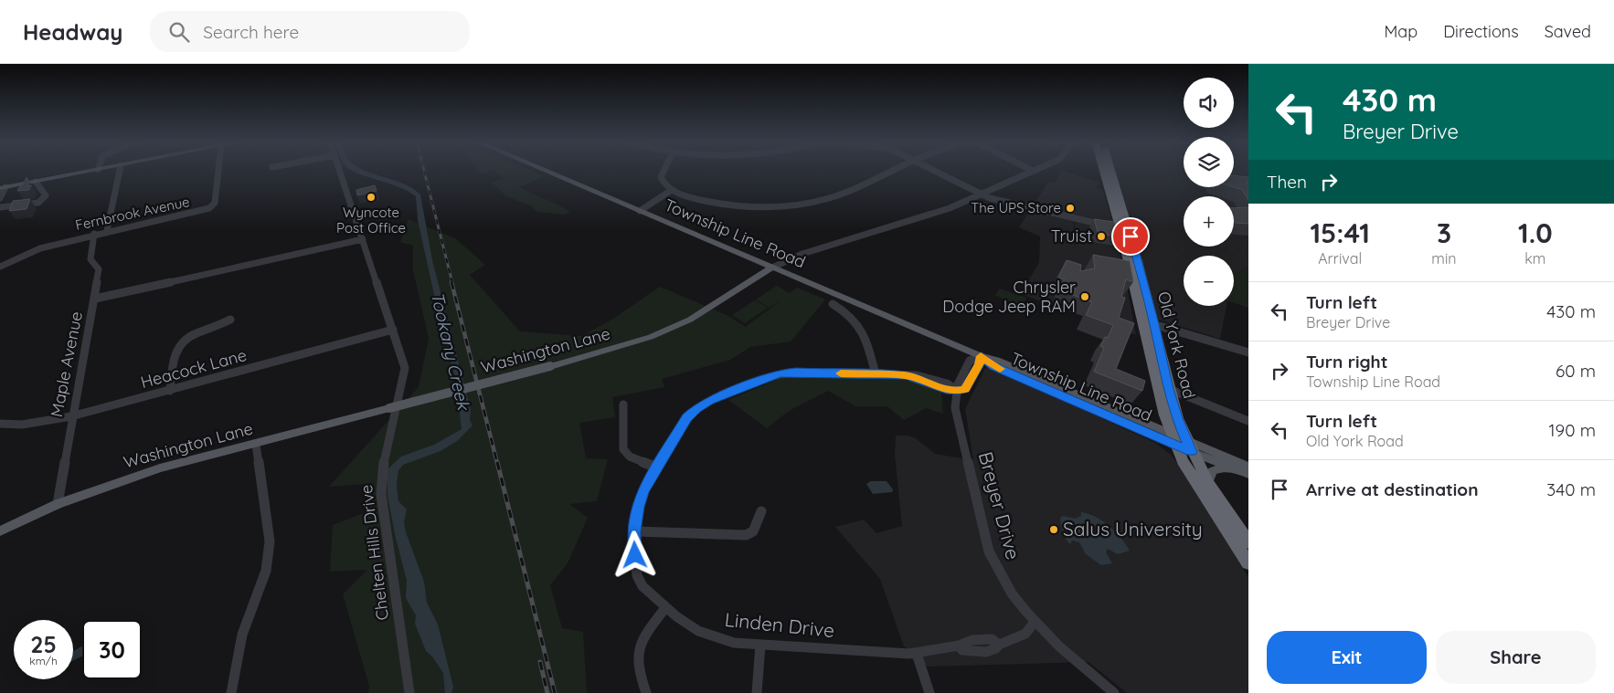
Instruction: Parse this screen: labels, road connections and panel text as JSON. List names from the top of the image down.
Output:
{
  "streets": {
    "highway": ["Old York Road"],
    "main road": ["Township Line Road", "Washington Lane"],
    "street": [
      "Fernbrook Avenue",
      "Maple Avenue",
      "Heacock Lane",
      "Breyer Drive",
      "Chelten Hills Drive",
      "Linden Drive"
    ]
  },
  "crossings": [
    ["Fernbrook Avenue", "Maple Avenue"],
    ["Township Line Road", "Old York Road"],
    ["Township Line Road", "Washington Lane"],
    ["Washington Lane", "Maple Avenue"],
    ["Maple Avenue", "Heacock Lane"],
    ["Heacock Lane", "Chelten Hills Drive"],
    ["Breyer Drive", "Linden Drive"]
  ],
  "water": ["Tookany Creek"],
  "places": [
    "Wyncote Post Office",
    "The UPS Store",
    "Truist",
    "Chrysler Dodge Jeep RAM",
    "Salus University"
  ],
  "page": {
    "header": "Headway",
    "search": "Search here",
    "nav": ["Map", "Directions", "Saved"],
    "turn": ["430 m", "Breyer Drive"],
    "map_buttons": ["+", "−"],
    "then": "Then",
    "eta": [
      "15:41",
      "Arrival",
      "3",
      "min",
      "1.0",
      "km"
    ],
    "list": [
      {
        "name": "Turn left",
        "note": "Breyer Drive",
        "value": "430 m"
      },
      {
        "name": "Turn right",
        "note": "Township Line Road",
        "value": "60 m"
      },
      {
        "name": "Turn left",
        "note": "Old York Road",
        "value": "190 m"
      },
      {
        "name": "Arrive at destination",
        "value": "340 m"
      }
    ],
    "speed": "25 km/h",
    "limit": "30",
    "buttons": ["Exit", "Share"]
  }
}
